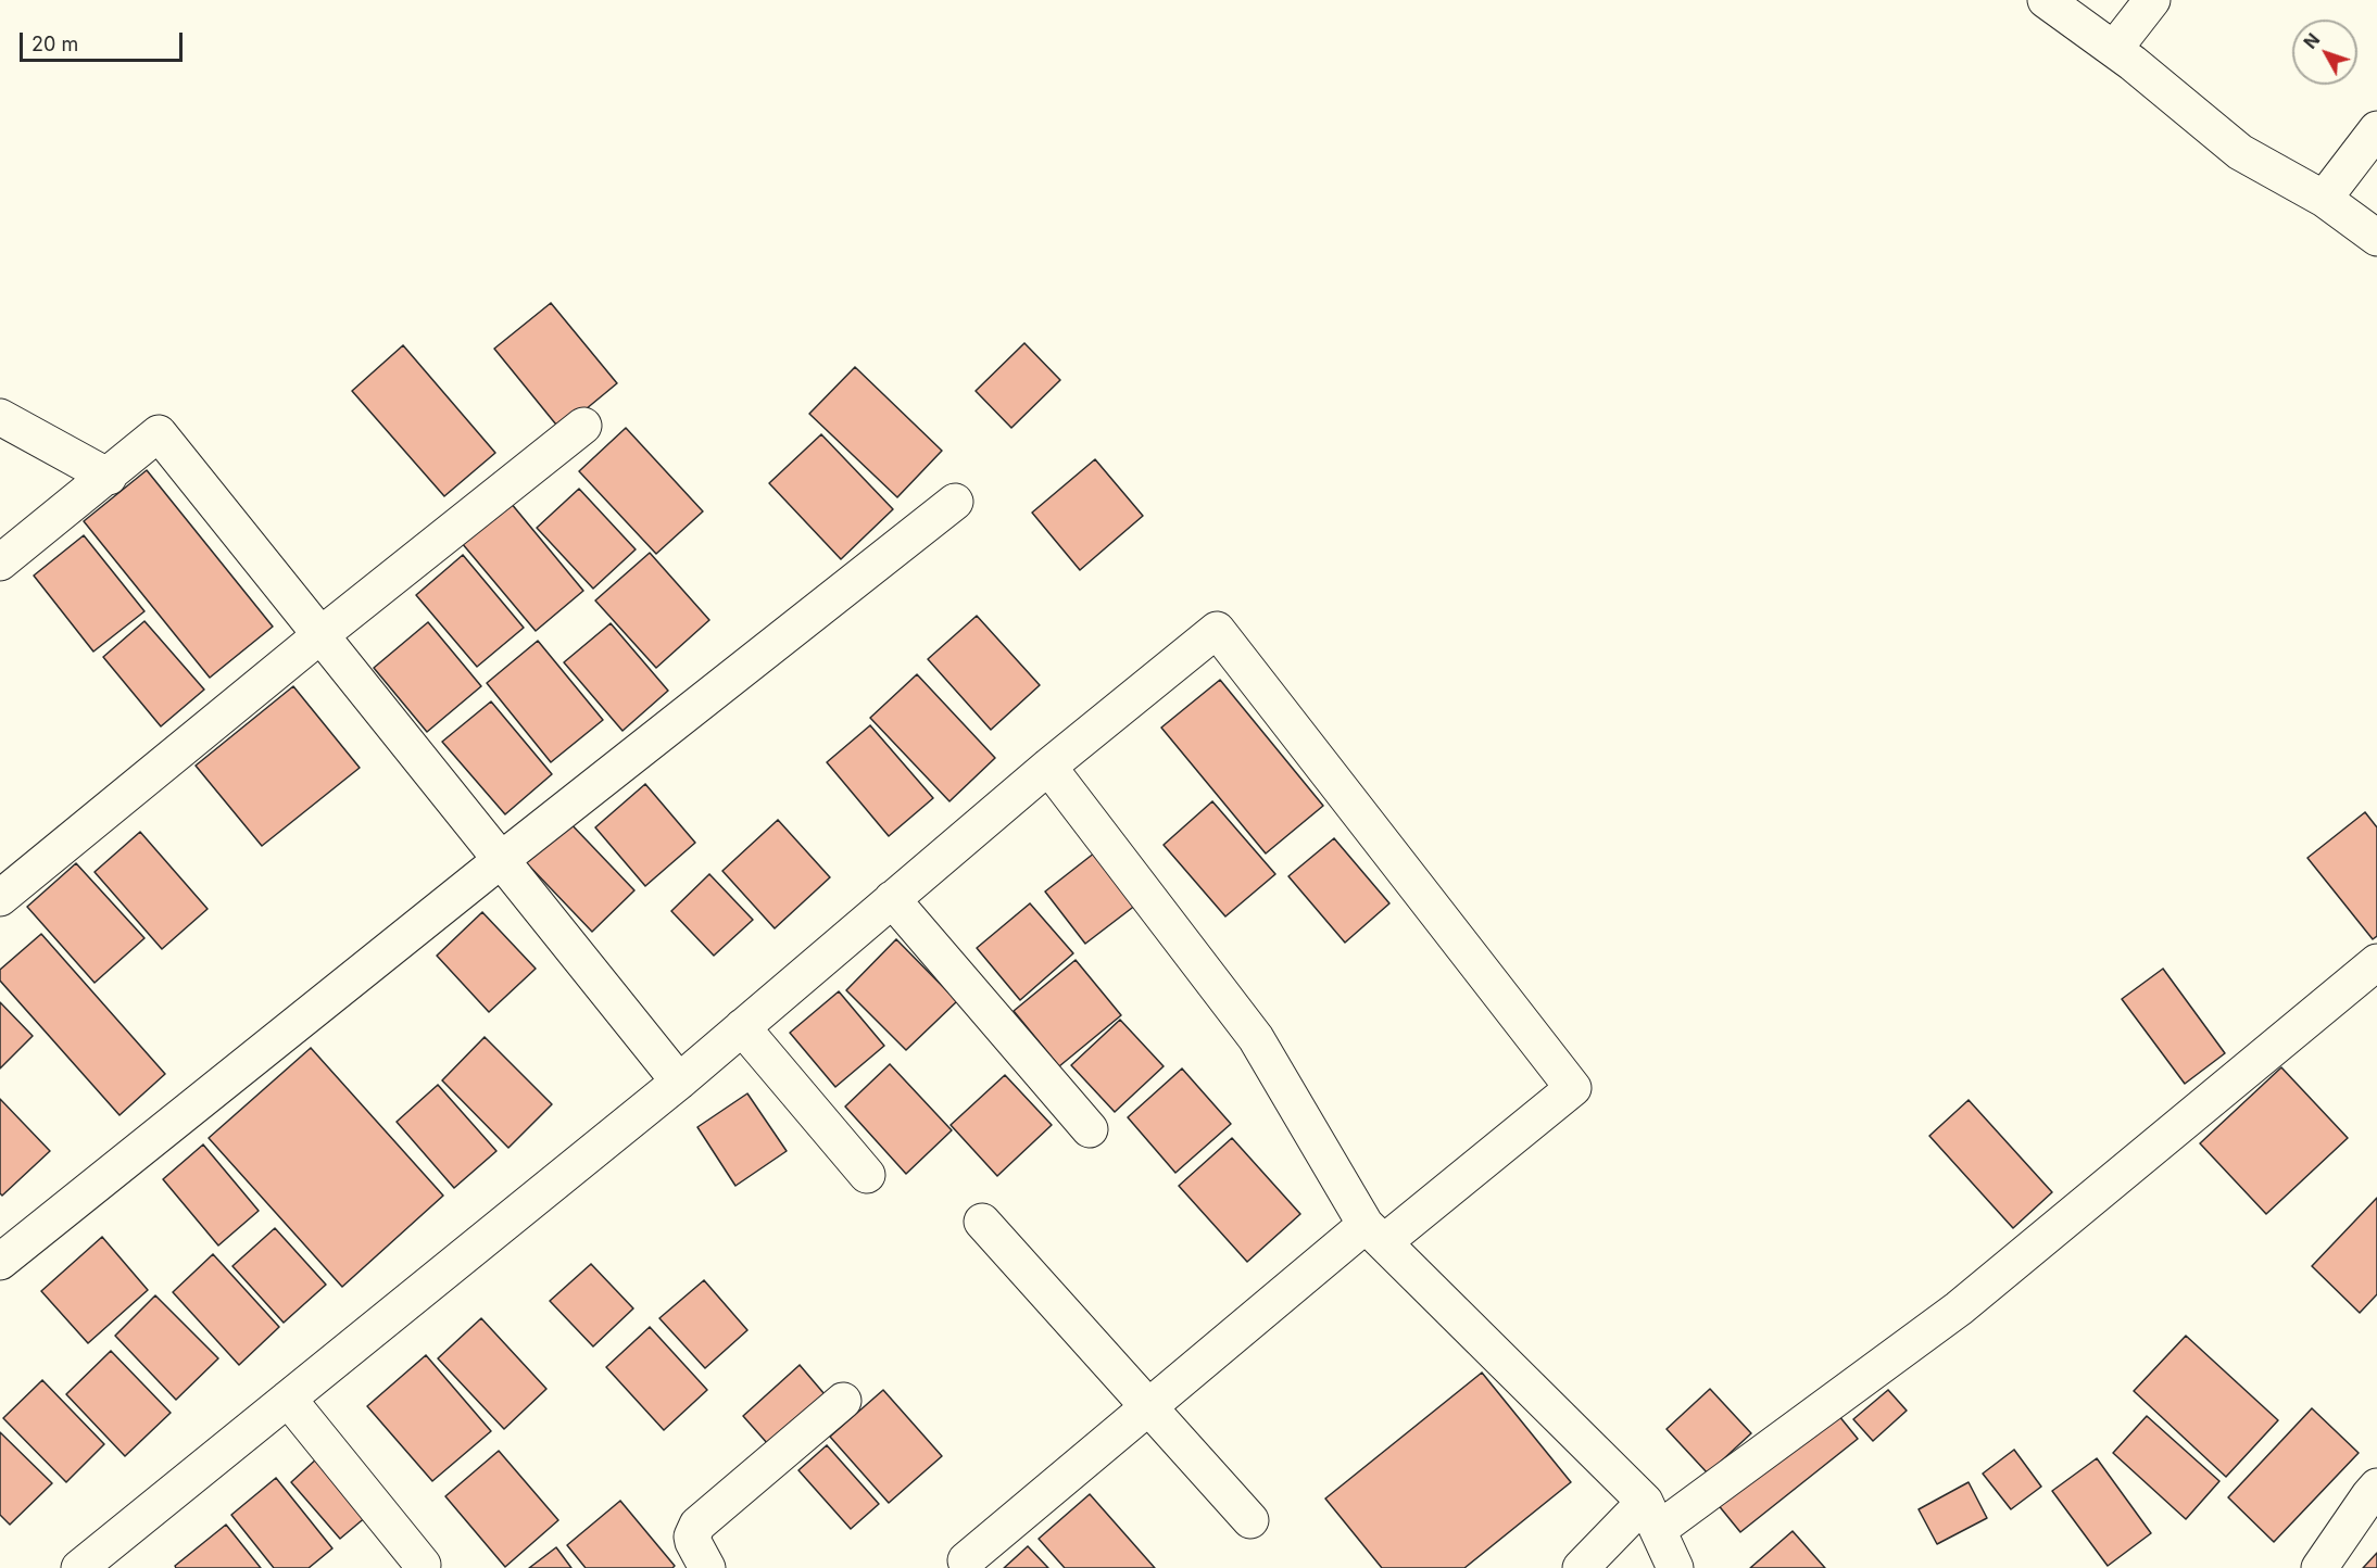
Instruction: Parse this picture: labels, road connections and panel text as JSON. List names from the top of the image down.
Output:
{
  "scale_bar": "20 m",
  "north": "top left"
}
